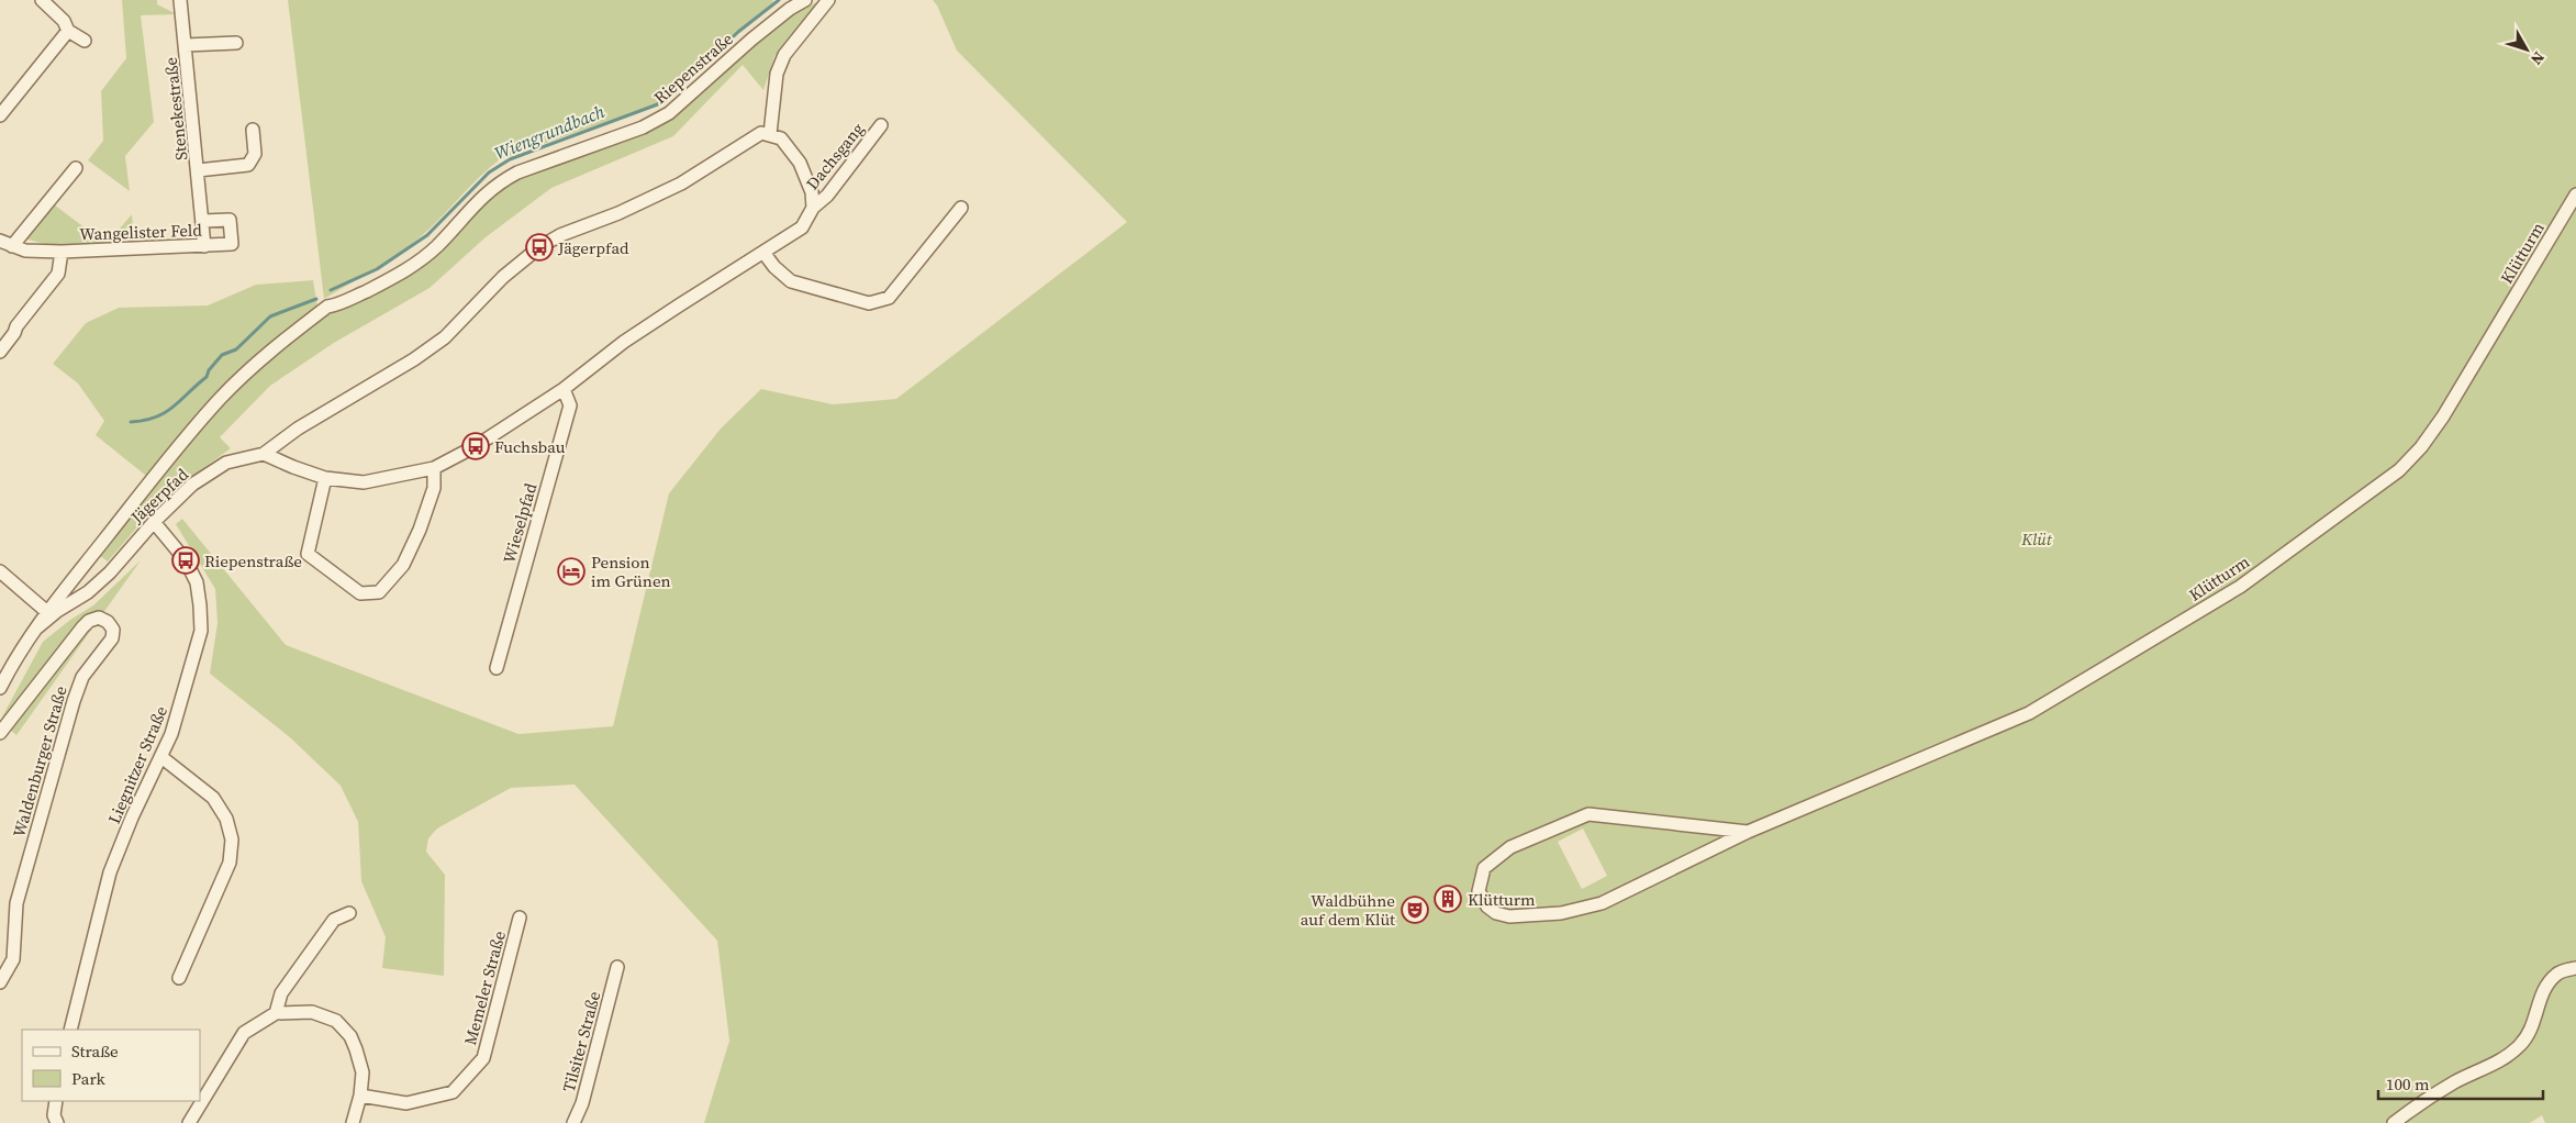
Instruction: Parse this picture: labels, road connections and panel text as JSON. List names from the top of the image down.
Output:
{
  "streets": {
    "street": [
      "Riepenstraße",
      "Stenekestraße",
      "Dachsgang",
      "Wangelister Feld",
      "Klütturm",
      "Jägerpfad",
      "Wieselpfad",
      "Waldenburger Straße",
      "Liegnitzer Straße",
      "Memeler Straße",
      "Tilsiter Straße"
    ]
  },
  "crossings": [
    ["Riepenstraße", "Jägerpfad"],
    ["Stenekestraße", "Wangelister Feld"],
    ["Jägerpfad", "Liegnitzer Straße"]
  ],
  "water": ["Wiengrundbach"],
  "parks": ["Klüt"],
  "places": {
    "bus stop": ["Jägerpfad", "Fuchsbau", "Riepenstraße"],
    "hotel": ["Pension im Grünen"],
    "building": ["Klütturm"],
    "theatre": ["Waldbühne auf dem Klüt"]
  },
  "legend": ["Straße", "Park"],
  "scale_bar": "100 m",
  "north": "bottom right"
}
